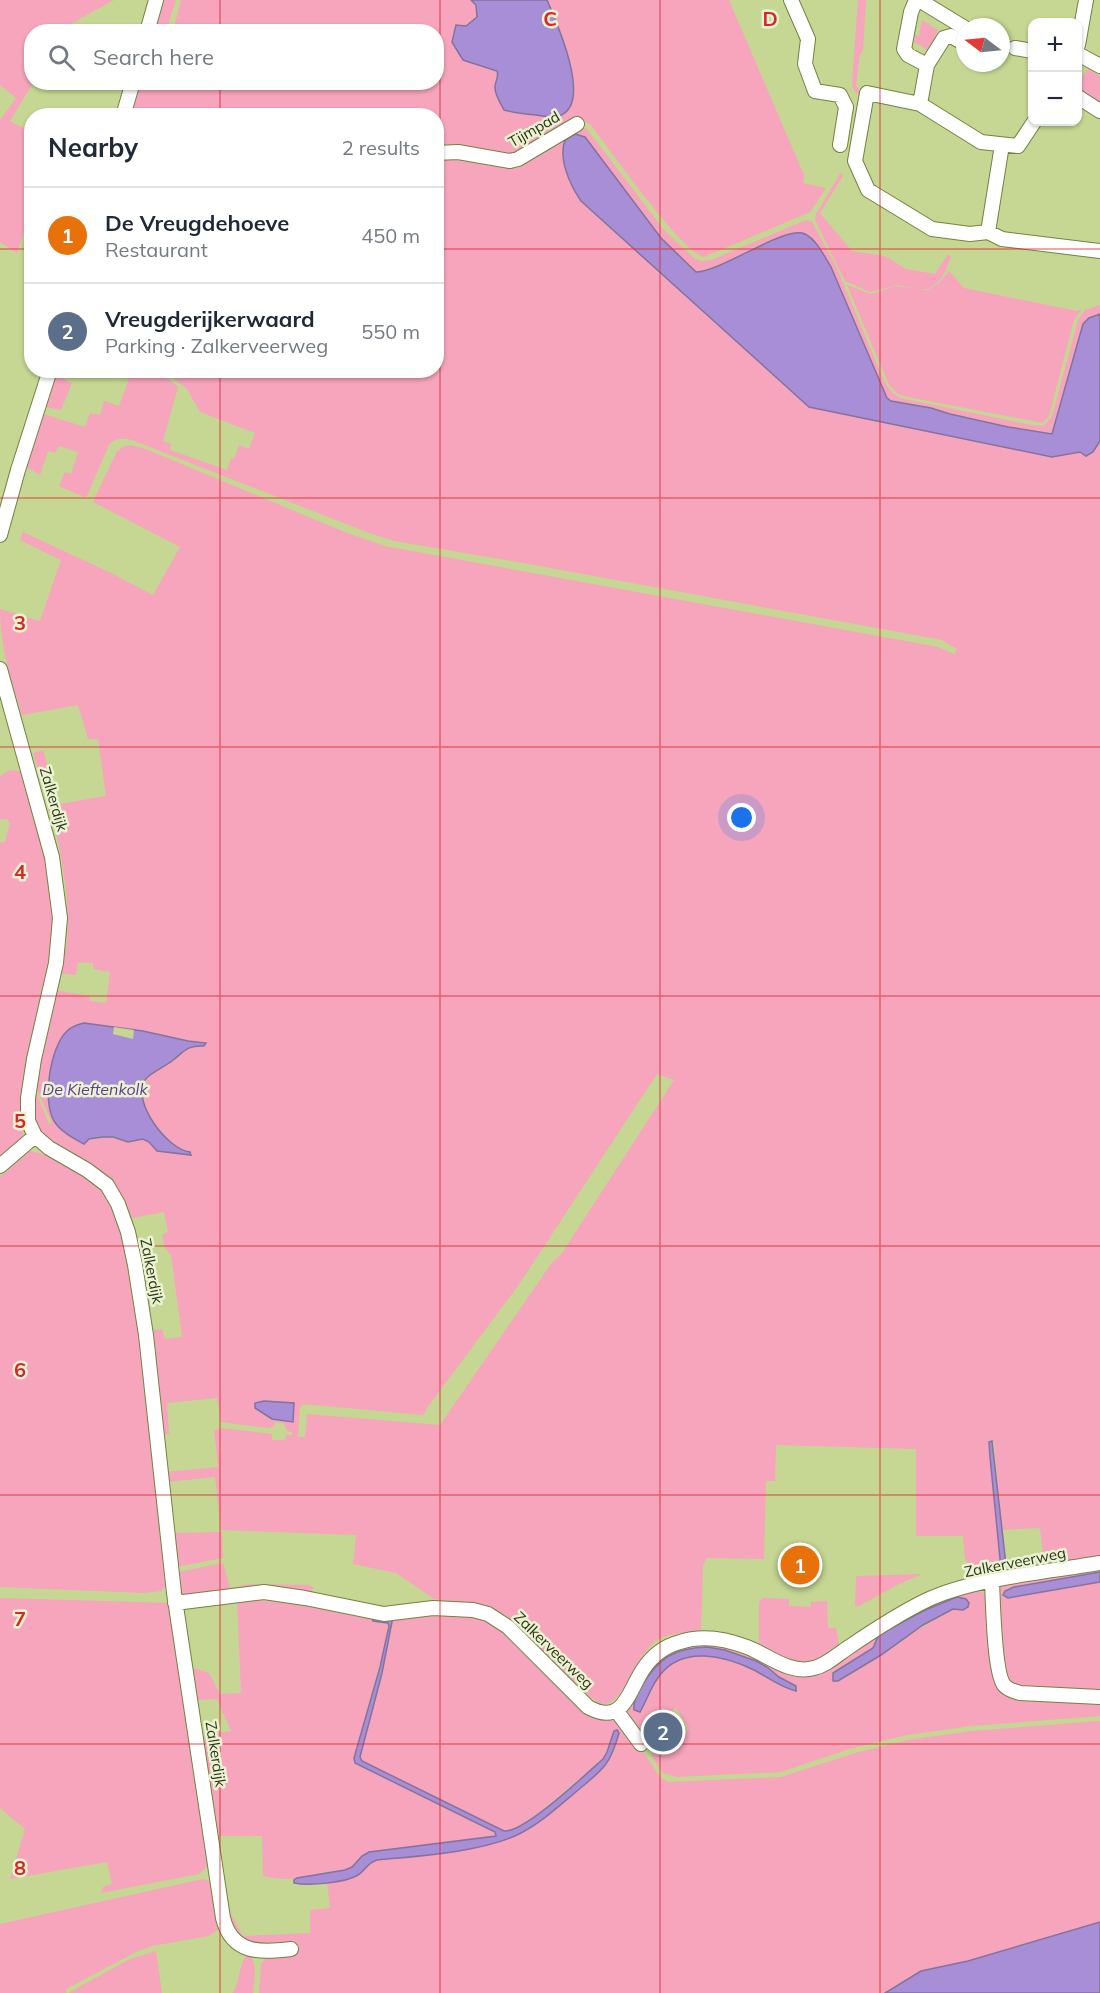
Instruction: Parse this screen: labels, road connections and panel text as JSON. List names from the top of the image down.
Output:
{
  "streets": {
    "street": ["Tijmpad", "Zalkerdijk", "Zalkerveerweg"]
  },
  "crossings": [
    ["Zalkerdijk", "Zalkerveerweg"]
  ],
  "water": ["De Kieftenkolk"],
  "north": "left",
  "page": {
    "map_buttons": ["+", "−"],
    "search": "Search here",
    "heading": ["Nearby", "2 results"],
    "list": [
      {
        "mark": "1",
        "name": "De Vreugdehoeve",
        "note": "Restaurant",
        "value": "450 m"
      },
      {
        "mark": "2",
        "name": "Vreugderijkerwaard",
        "note": "Parking · Zalkerveerweg",
        "value": "550 m"
      }
    ],
    "pins": ["1", "2"]
  },
  "grid": {
    "columns": ["C", "D"],
    "rows": [
      "3",
      "4",
      "5",
      "6",
      "7",
      "8"
    ]
  }
}
